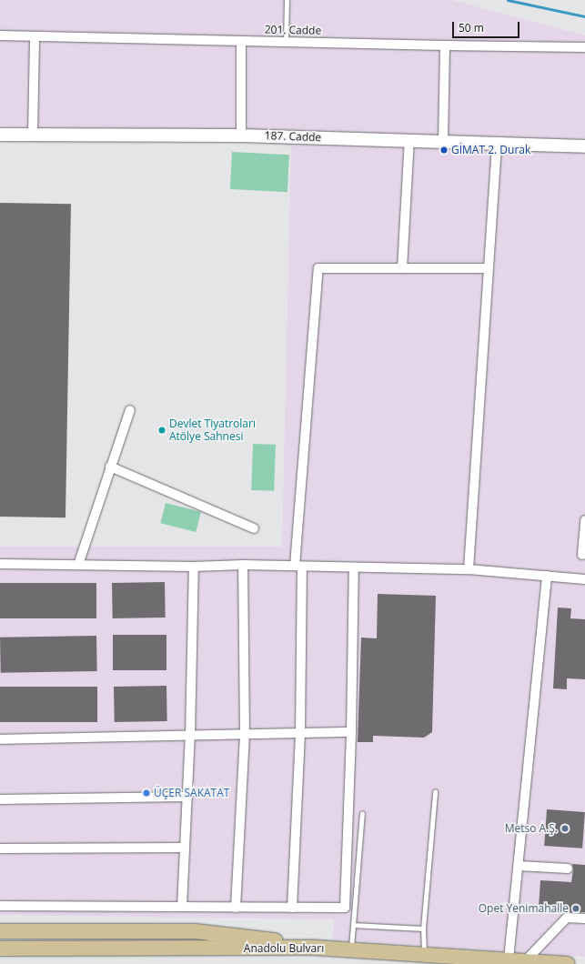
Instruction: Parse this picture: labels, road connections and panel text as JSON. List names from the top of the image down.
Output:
{
  "streets": {
    "main road": ["187. Cadde", "Anadolu Bulvarı"],
    "street": ["201. Cadde"]
  },
  "places": [
    "GİMAT 2. Durak",
    "Devlet Tiyatroları Atölye Sahnesi",
    "ÜÇER SAKATAT",
    "Metso A.Ş.",
    "Opet Yenimahalle"
  ],
  "scale_bar": "50 m"
}
